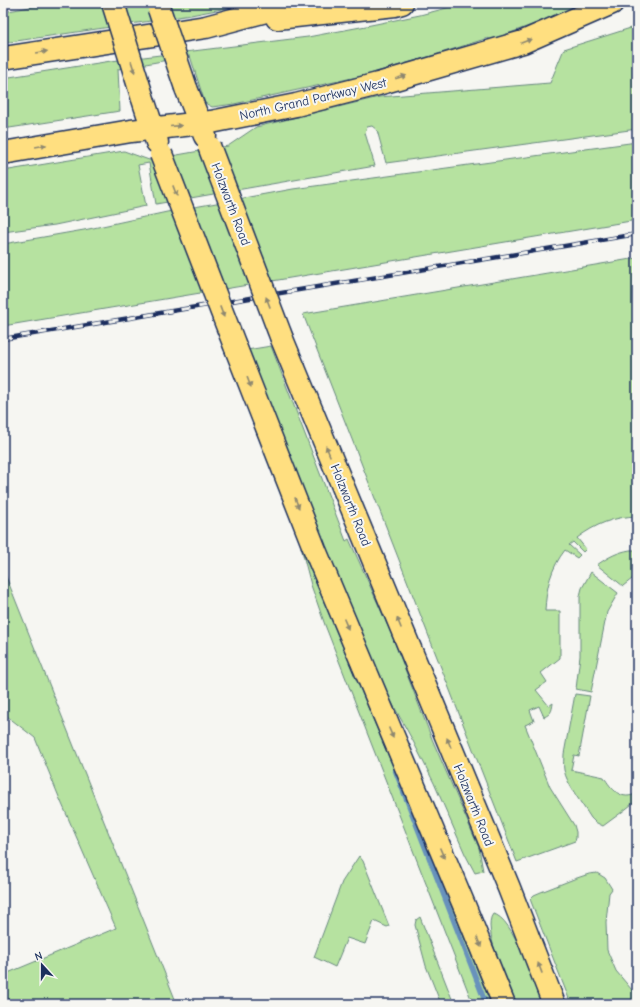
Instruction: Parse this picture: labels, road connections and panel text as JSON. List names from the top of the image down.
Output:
{
  "streets": {
    "main road": ["North Grand Parkway West", "Holzwarth Road"]
  },
  "crossings": [
    ["North Grand Parkway West", "Holzwarth Road"]
  ],
  "north": "top"
}
